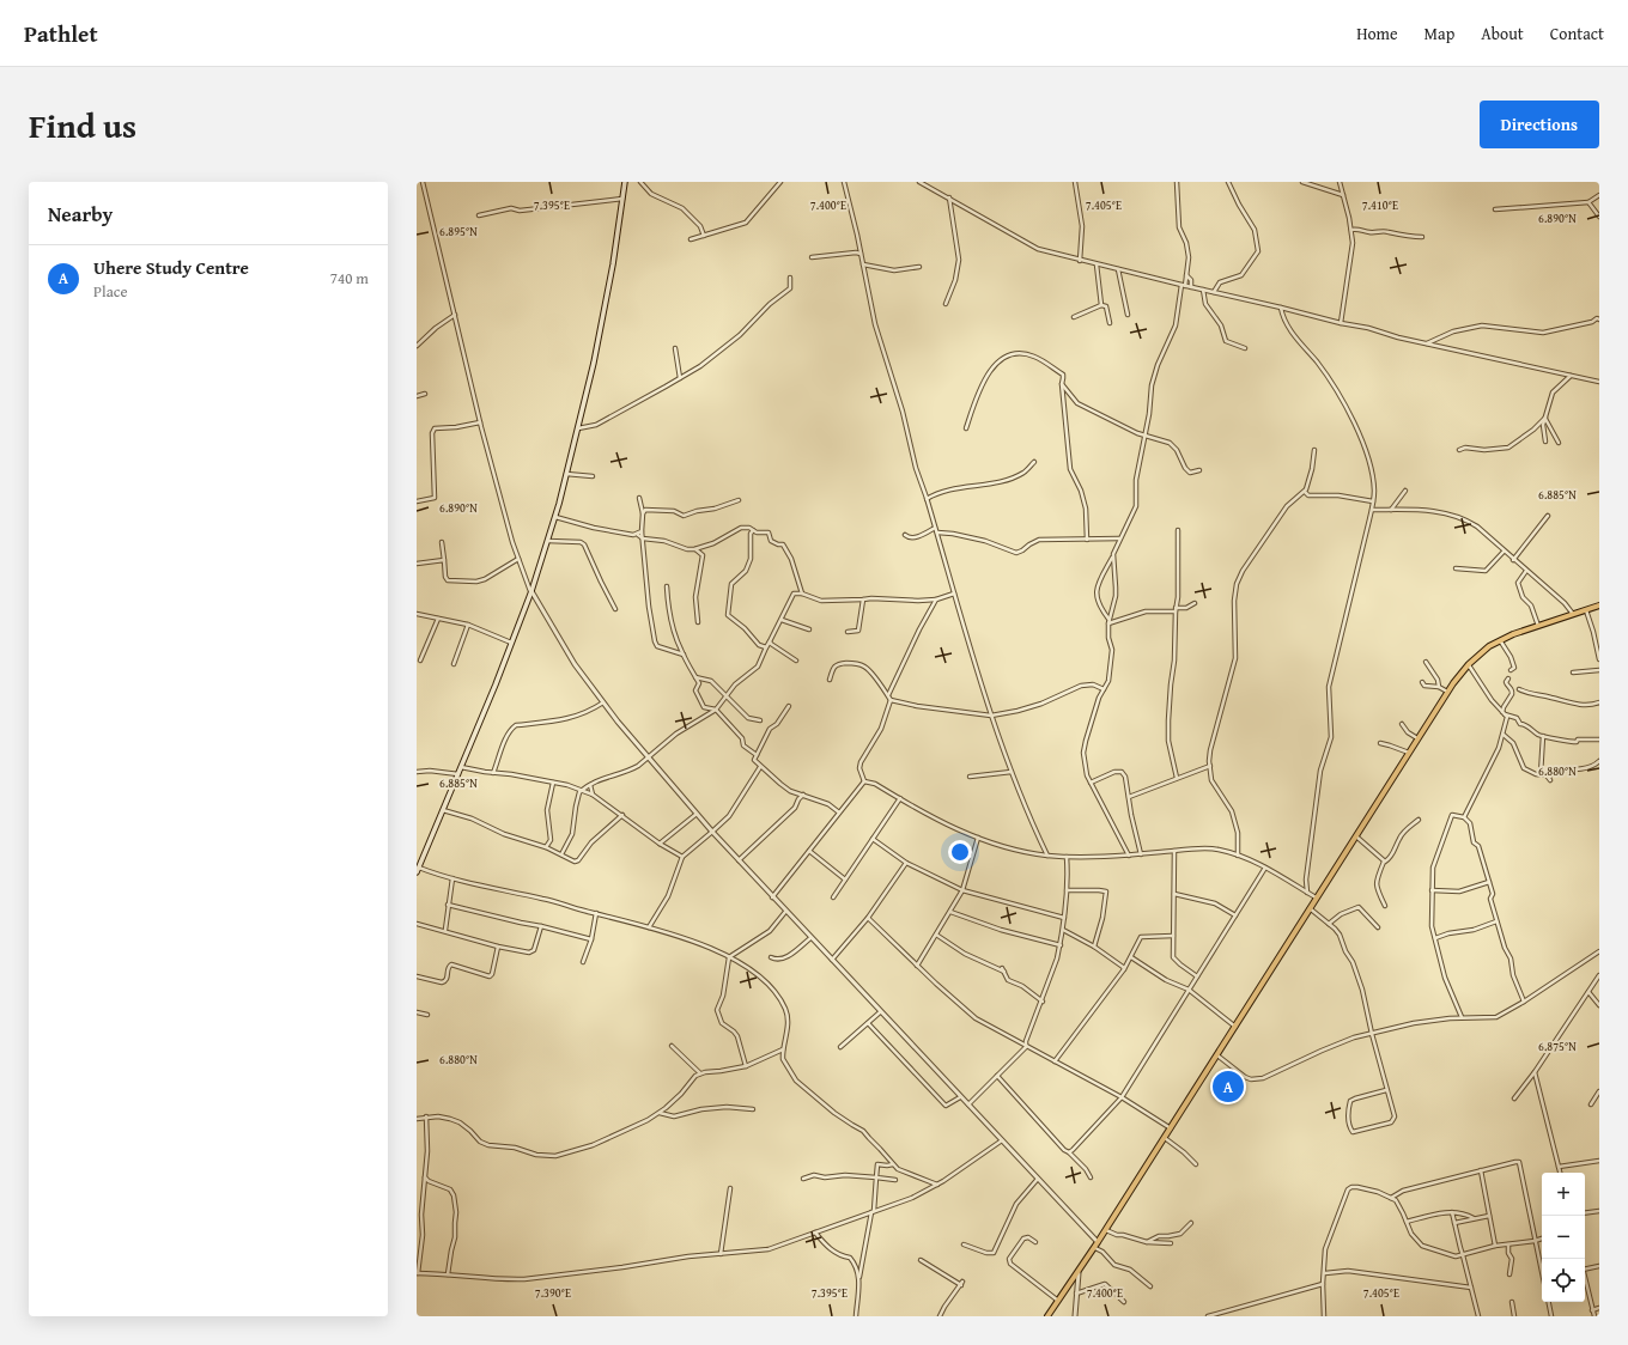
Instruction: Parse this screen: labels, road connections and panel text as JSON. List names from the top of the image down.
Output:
{
  "page": {
    "header": "Pathlet",
    "nav": [
      "Home",
      "Map",
      "About",
      "Contact"
    ],
    "title": "Find us",
    "buttons": "Directions",
    "heading": "Nearby",
    "list": [
      {
        "mark": "A",
        "name": "Uhere Study Centre",
        "note": "Place",
        "value": "740 m"
      }
    ],
    "pins": "A",
    "map_buttons": ["+", "−"]
  },
  "coordinates": [
    "7.405°E",
    "7.395°E",
    "7.400°E",
    "7.410°E",
    "6.890°N",
    "6.895°N",
    "6.885°N",
    "6.880°N",
    "6.875°N",
    "7.390°E"
  ]
}
